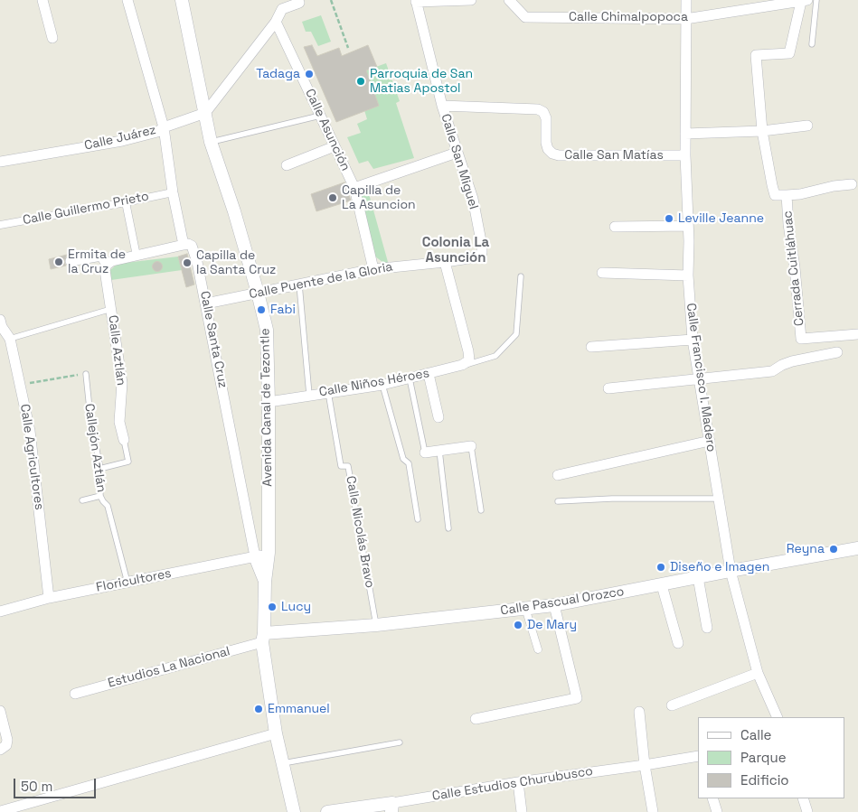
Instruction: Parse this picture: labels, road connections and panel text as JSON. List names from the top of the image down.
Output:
{
  "streets": {
    "street": [
      "Calle Chimalpopoca",
      "Calle Asunción",
      "Calle Juárez",
      "Calle San Matías",
      "Calle San Miguel",
      "Calle Guillermo Prieto",
      "Cerrada Cuitláhuac",
      "Calle Puente de la Gloria",
      "Calle Santa Cruz",
      "Calle Aztlán",
      "Calle Francisco I. Madero",
      "Calle Niños Héroes",
      "Avenida Canal de Tezontle",
      "Calle Agricultores",
      "Floricultores",
      "Calle Pascual Orozco",
      "Estudios La Nacional",
      "Calle Estudios Churubusco"
    ],
    "lane": ["Callejón Aztlán", "Calle Nicolás Bravo"]
  },
  "crossings": [
    ["Calle Chimalpopoca", "Calle Francisco I. Madero"],
    ["Calle Asunción", "Calle Puente de la Gloria"],
    ["Calle Juárez", "Calle Santa Cruz"],
    ["Calle Juárez", "Avenida Canal de Tezontle"],
    ["Calle San Matías", "Calle San Miguel"],
    ["Calle San Matías", "Calle Francisco I. Madero"],
    ["Calle San Miguel", "Calle Puente de la Gloria"],
    ["Calle Guillermo Prieto", "Calle Santa Cruz"],
    ["Calle Puente de la Gloria", "Calle Santa Cruz"],
    ["Calle Puente de la Gloria", "Avenida Canal de Tezontle"],
    ["Calle Santa Cruz", "Avenida Canal de Tezontle"],
    ["Calle Santa Cruz", "Floricultores"],
    ["Calle Aztlán", "Callejón Aztlán"],
    ["Calle Francisco I. Madero", "Calle Pascual Orozco"],
    ["Calle Niños Héroes", "Avenida Canal de Tezontle"],
    ["Calle Niños Héroes", "Calle Nicolás Bravo"],
    ["Avenida Canal de Tezontle", "Floricultores"],
    ["Avenida Canal de Tezontle", "Calle Pascual Orozco"],
    ["Avenida Canal de Tezontle", "Estudios La Nacional"],
    ["Callejón Aztlán", "Floricultores"],
    ["Calle Agricultores", "Floricultores"],
    ["Calle Nicolás Bravo", "Calle Pascual Orozco"],
    ["Calle Pascual Orozco", "Estudios La Nacional"]
  ],
  "districts": ["Colonia La Asunción"],
  "places": [
    "Tadaga",
    "Parroquia de San Matias Apostol",
    "Capilla de La Asuncion",
    "Leville Jeanne",
    "Ermita de la Cruz",
    "Capilla de la Santa Cruz",
    "Fabi",
    "Reyna",
    "Diseño e Imagen",
    "Lucy",
    "De Mary",
    "Emmanuel"
  ],
  "legend": ["Calle", "Parque", "Edificio"],
  "scale_bar": "50 m"
}
